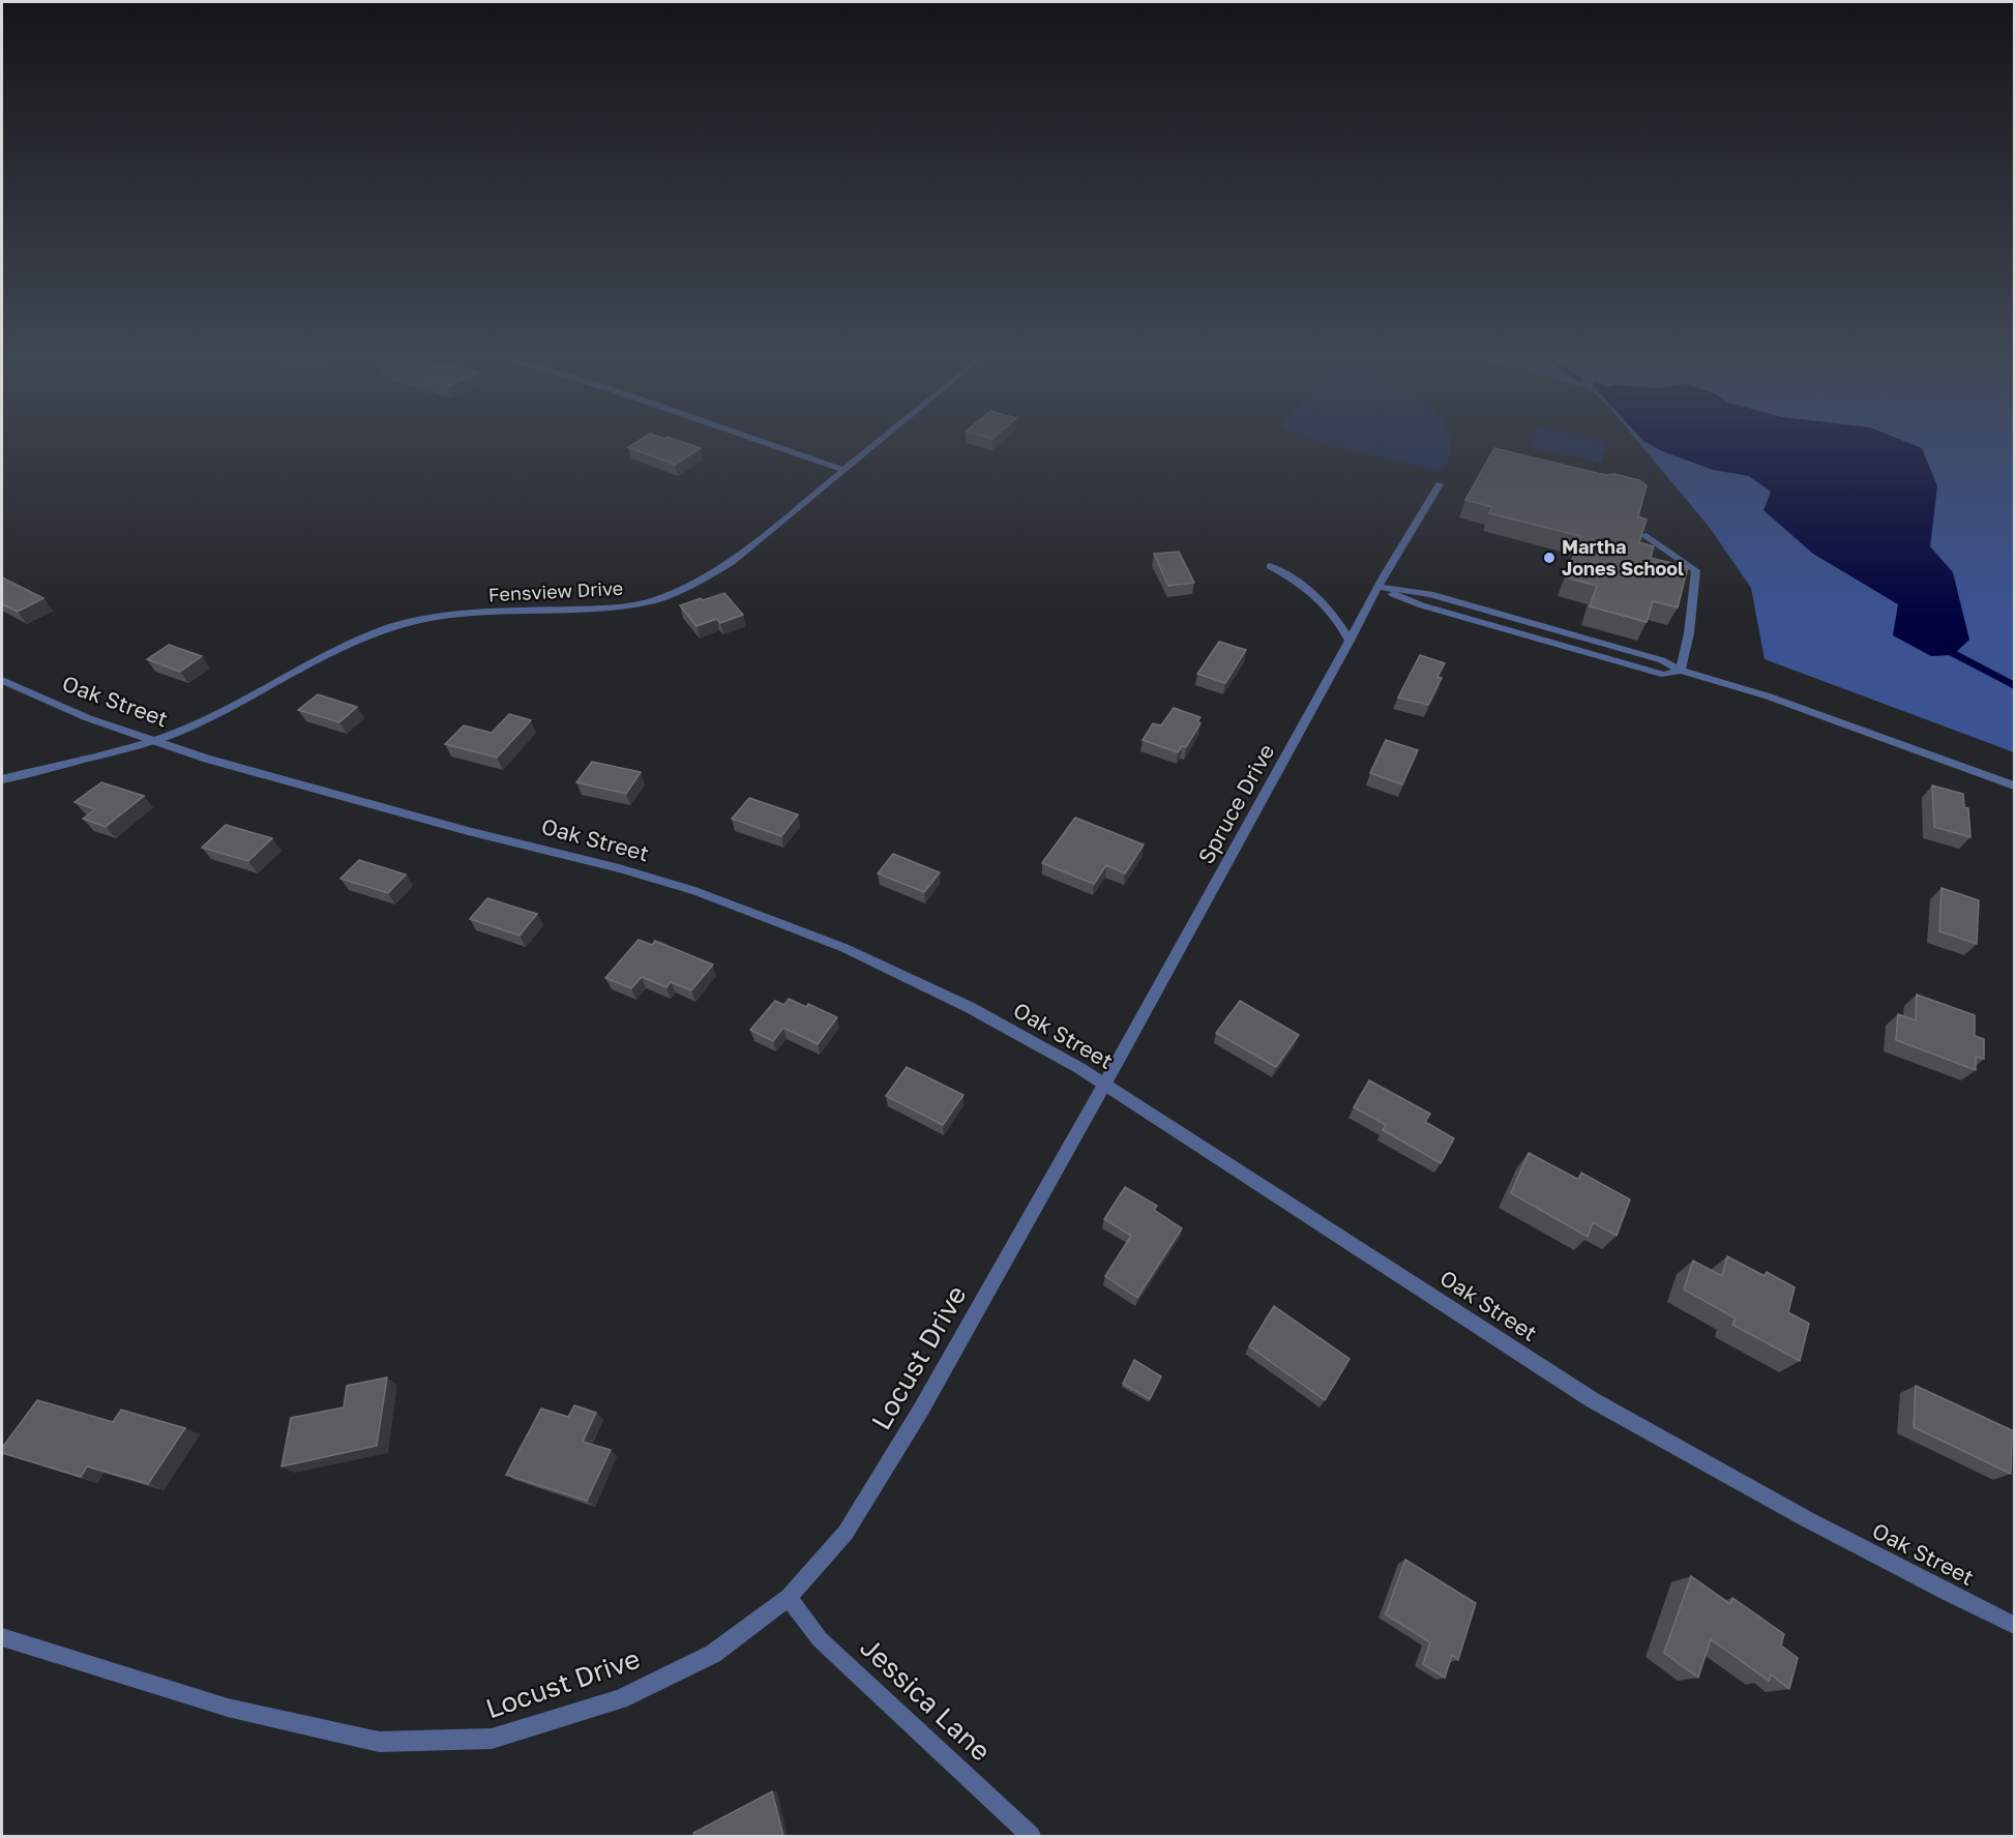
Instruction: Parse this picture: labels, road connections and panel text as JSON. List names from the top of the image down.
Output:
{
  "streets": {
    "street": [
      "Fensview Drive",
      "Oak Street",
      "Spruce Drive",
      "Locust Drive",
      "Jessica Lane"
    ]
  },
  "crossings": [
    ["Fensview Drive", "Oak Street"],
    ["Oak Street", "Spruce Drive"],
    ["Oak Street", "Locust Drive"],
    ["Spruce Drive", "Locust Drive"],
    ["Locust Drive", "Jessica Lane"]
  ],
  "places": ["Martha Jones School"]
}
